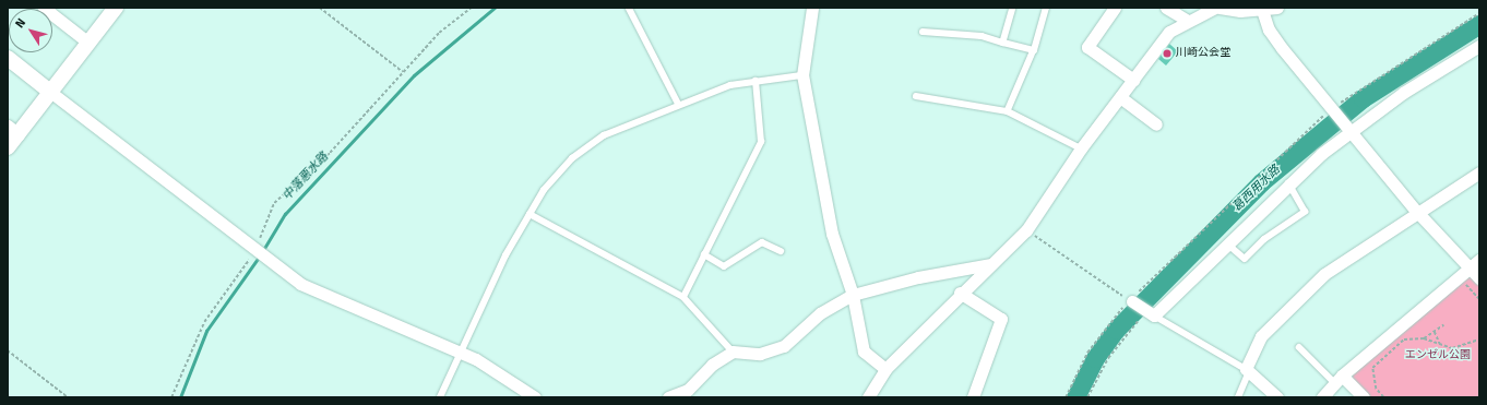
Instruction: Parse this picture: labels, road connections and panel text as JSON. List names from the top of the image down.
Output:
{
  "water": ["中落悪水路", "葛西用水路"],
  "parks": ["エンゼル公園"],
  "places": ["川崎公会堂"],
  "north": "top left"
}
